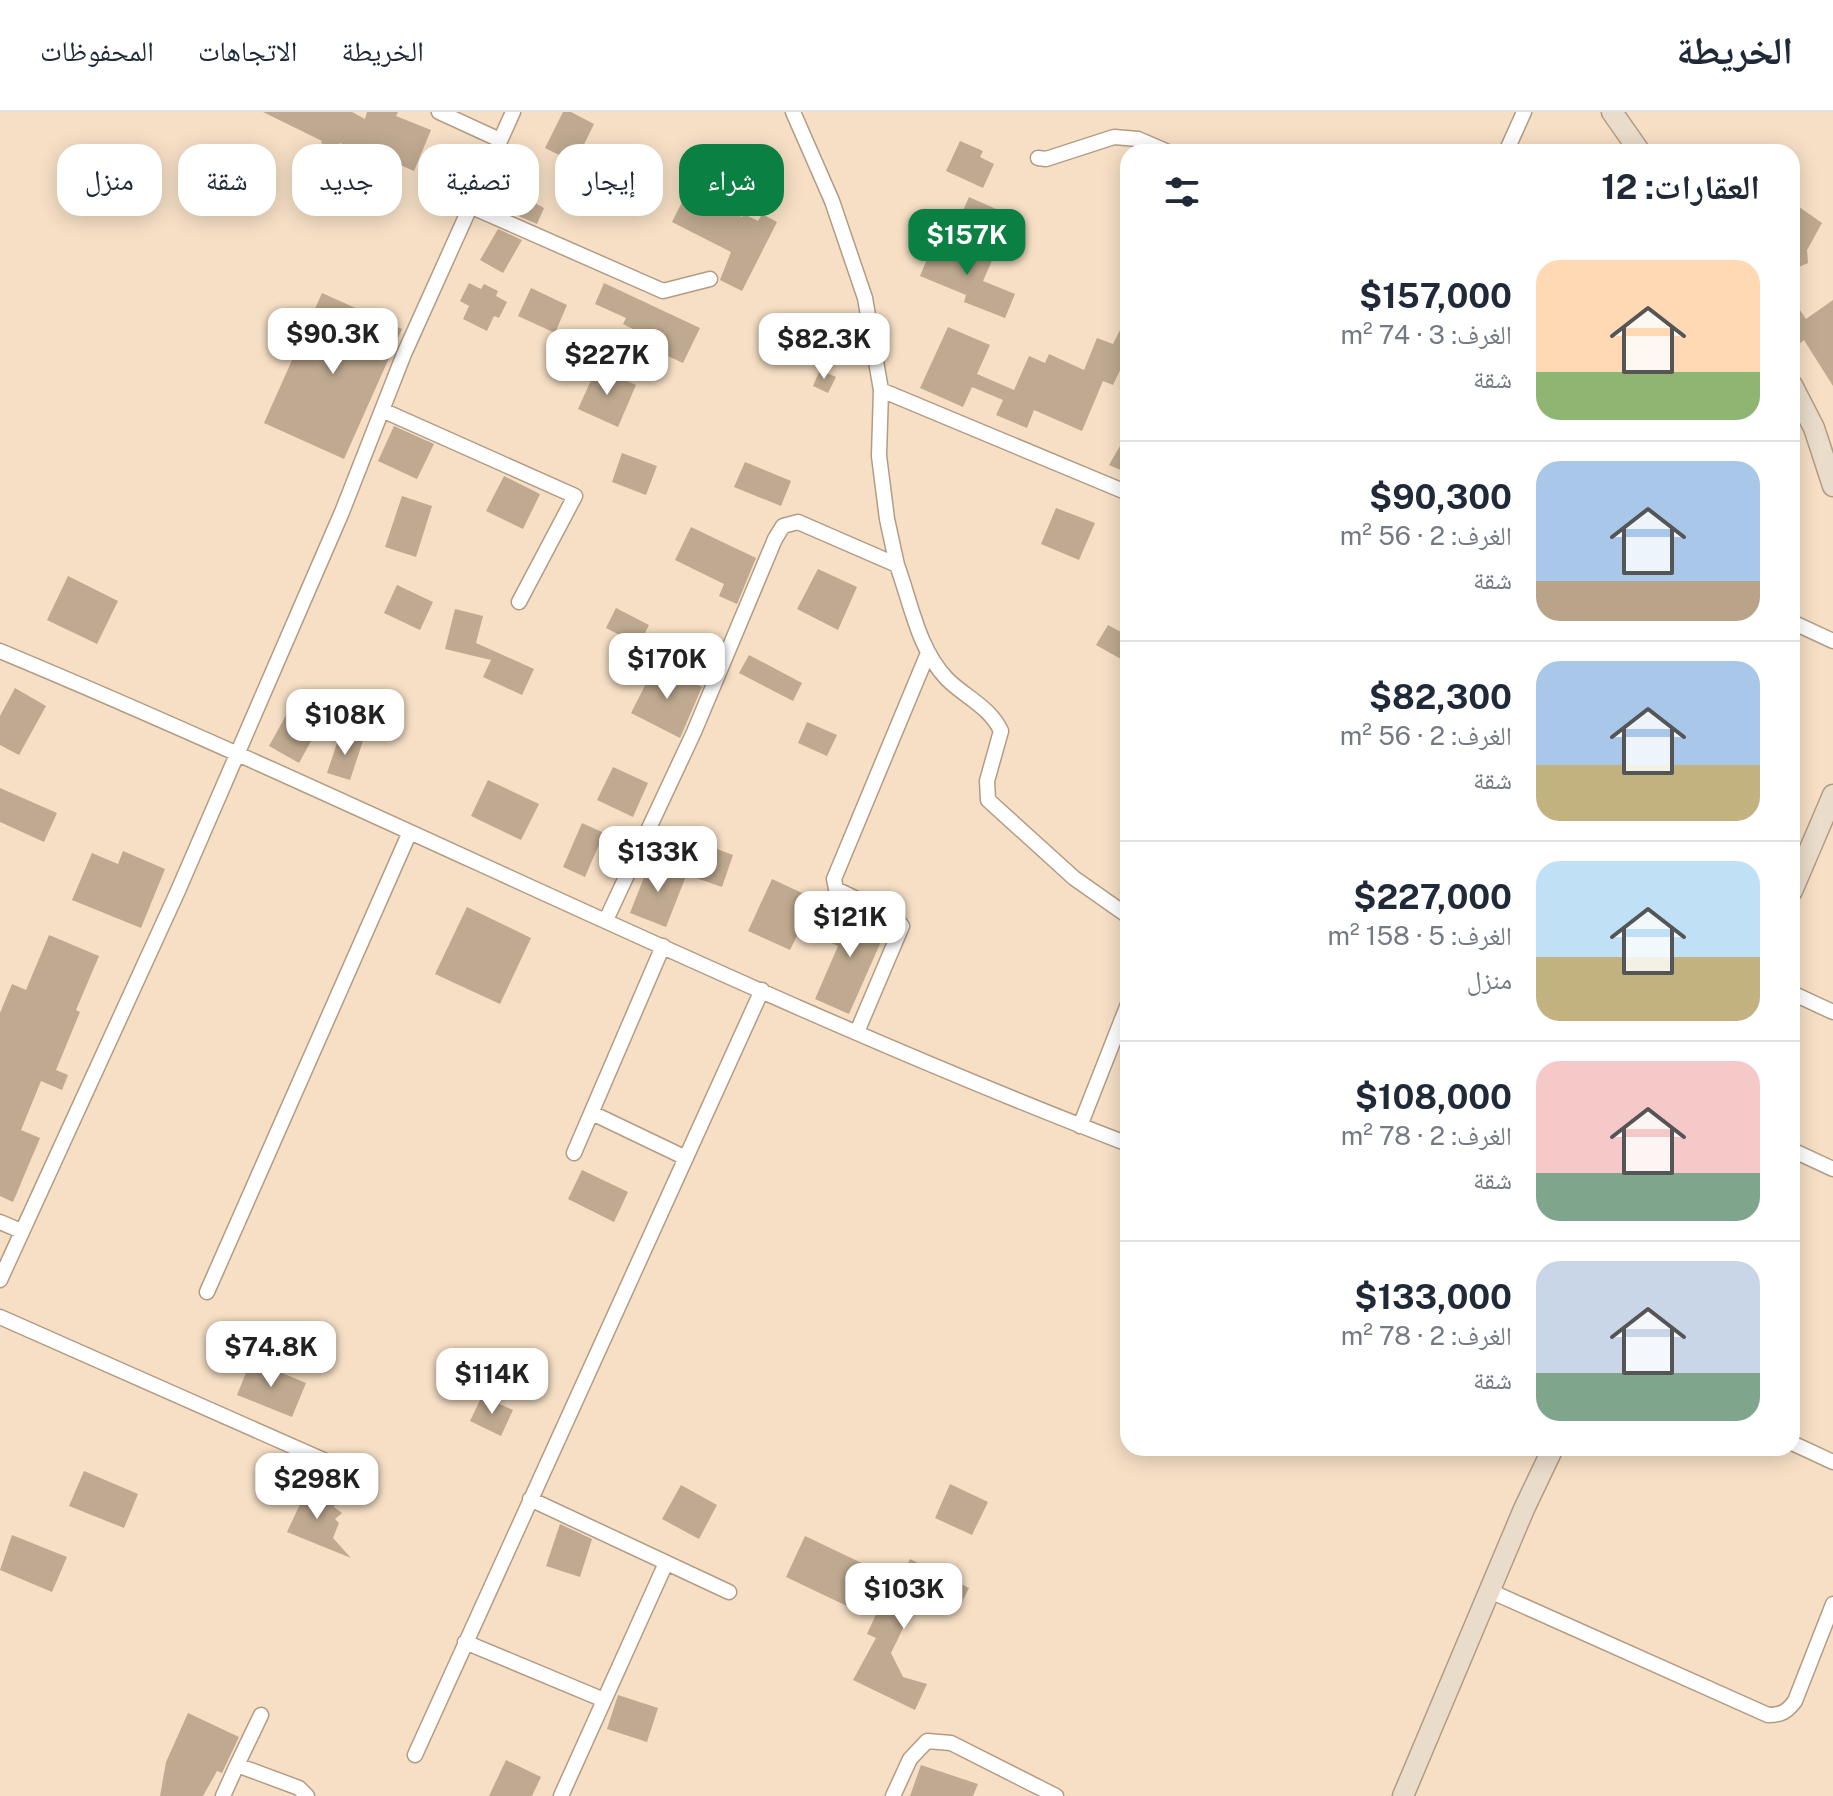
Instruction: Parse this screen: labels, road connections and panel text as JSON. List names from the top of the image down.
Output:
{
  "page": {
    "header": "الخريطة",
    "nav": ["الخريطة", "الاتجاهات", "المحفوظات"],
    "chip": [
      "شراء",
      "إيجار",
      "تصفية",
      "جديد",
      "شقة",
      "منزل"
    ],
    "heading": "العقارات: 12",
    "price": [
      "$157K",
      "$90.3K",
      "$82.3K",
      "$227K",
      "$170K",
      "$108K",
      "$133K",
      "$121K",
      "$74.8K",
      "$114K",
      "$298K",
      "$103K"
    ],
    "list": [
      {
        "name": "$157,000",
        "note": "الغرف: 3 · 74 m² · شقة"
      },
      {
        "name": "$90,300",
        "note": "الغرف: 2 · 56 m² · شقة"
      },
      {
        "name": "$82,300",
        "note": "الغرف: 2 · 56 m² · شقة"
      },
      {
        "name": "$227,000",
        "note": "الغرف: 5 · 158 m² · منزل"
      },
      {
        "name": "$108,000",
        "note": "الغرف: 2 · 78 m² · شقة"
      },
      {
        "name": "$133,000",
        "note": "الغرف: 2 · 78 m² · شقة"
      }
    ]
  }
}
